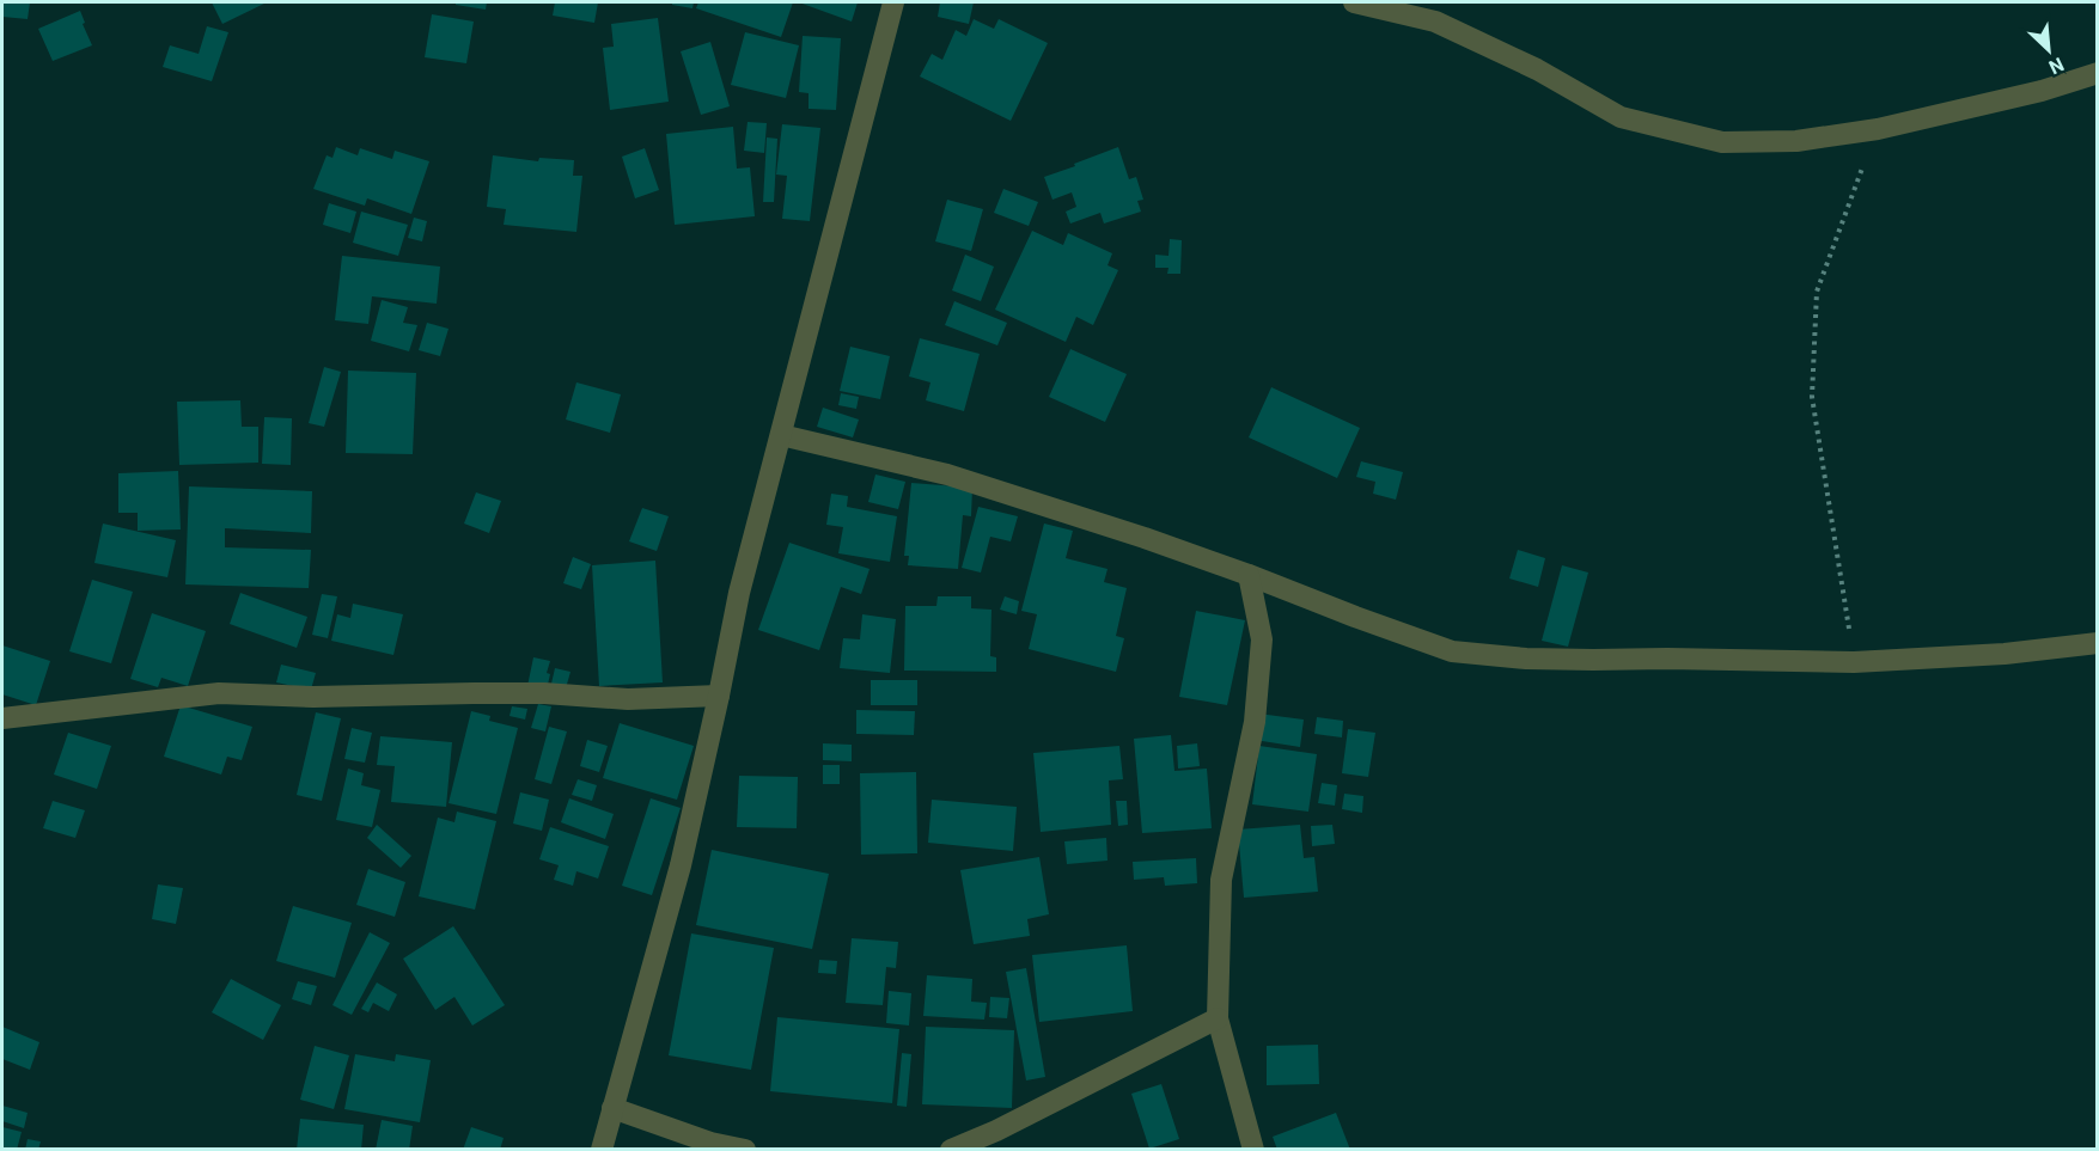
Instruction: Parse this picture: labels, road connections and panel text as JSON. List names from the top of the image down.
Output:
{
  "north": "bottom right"
}
